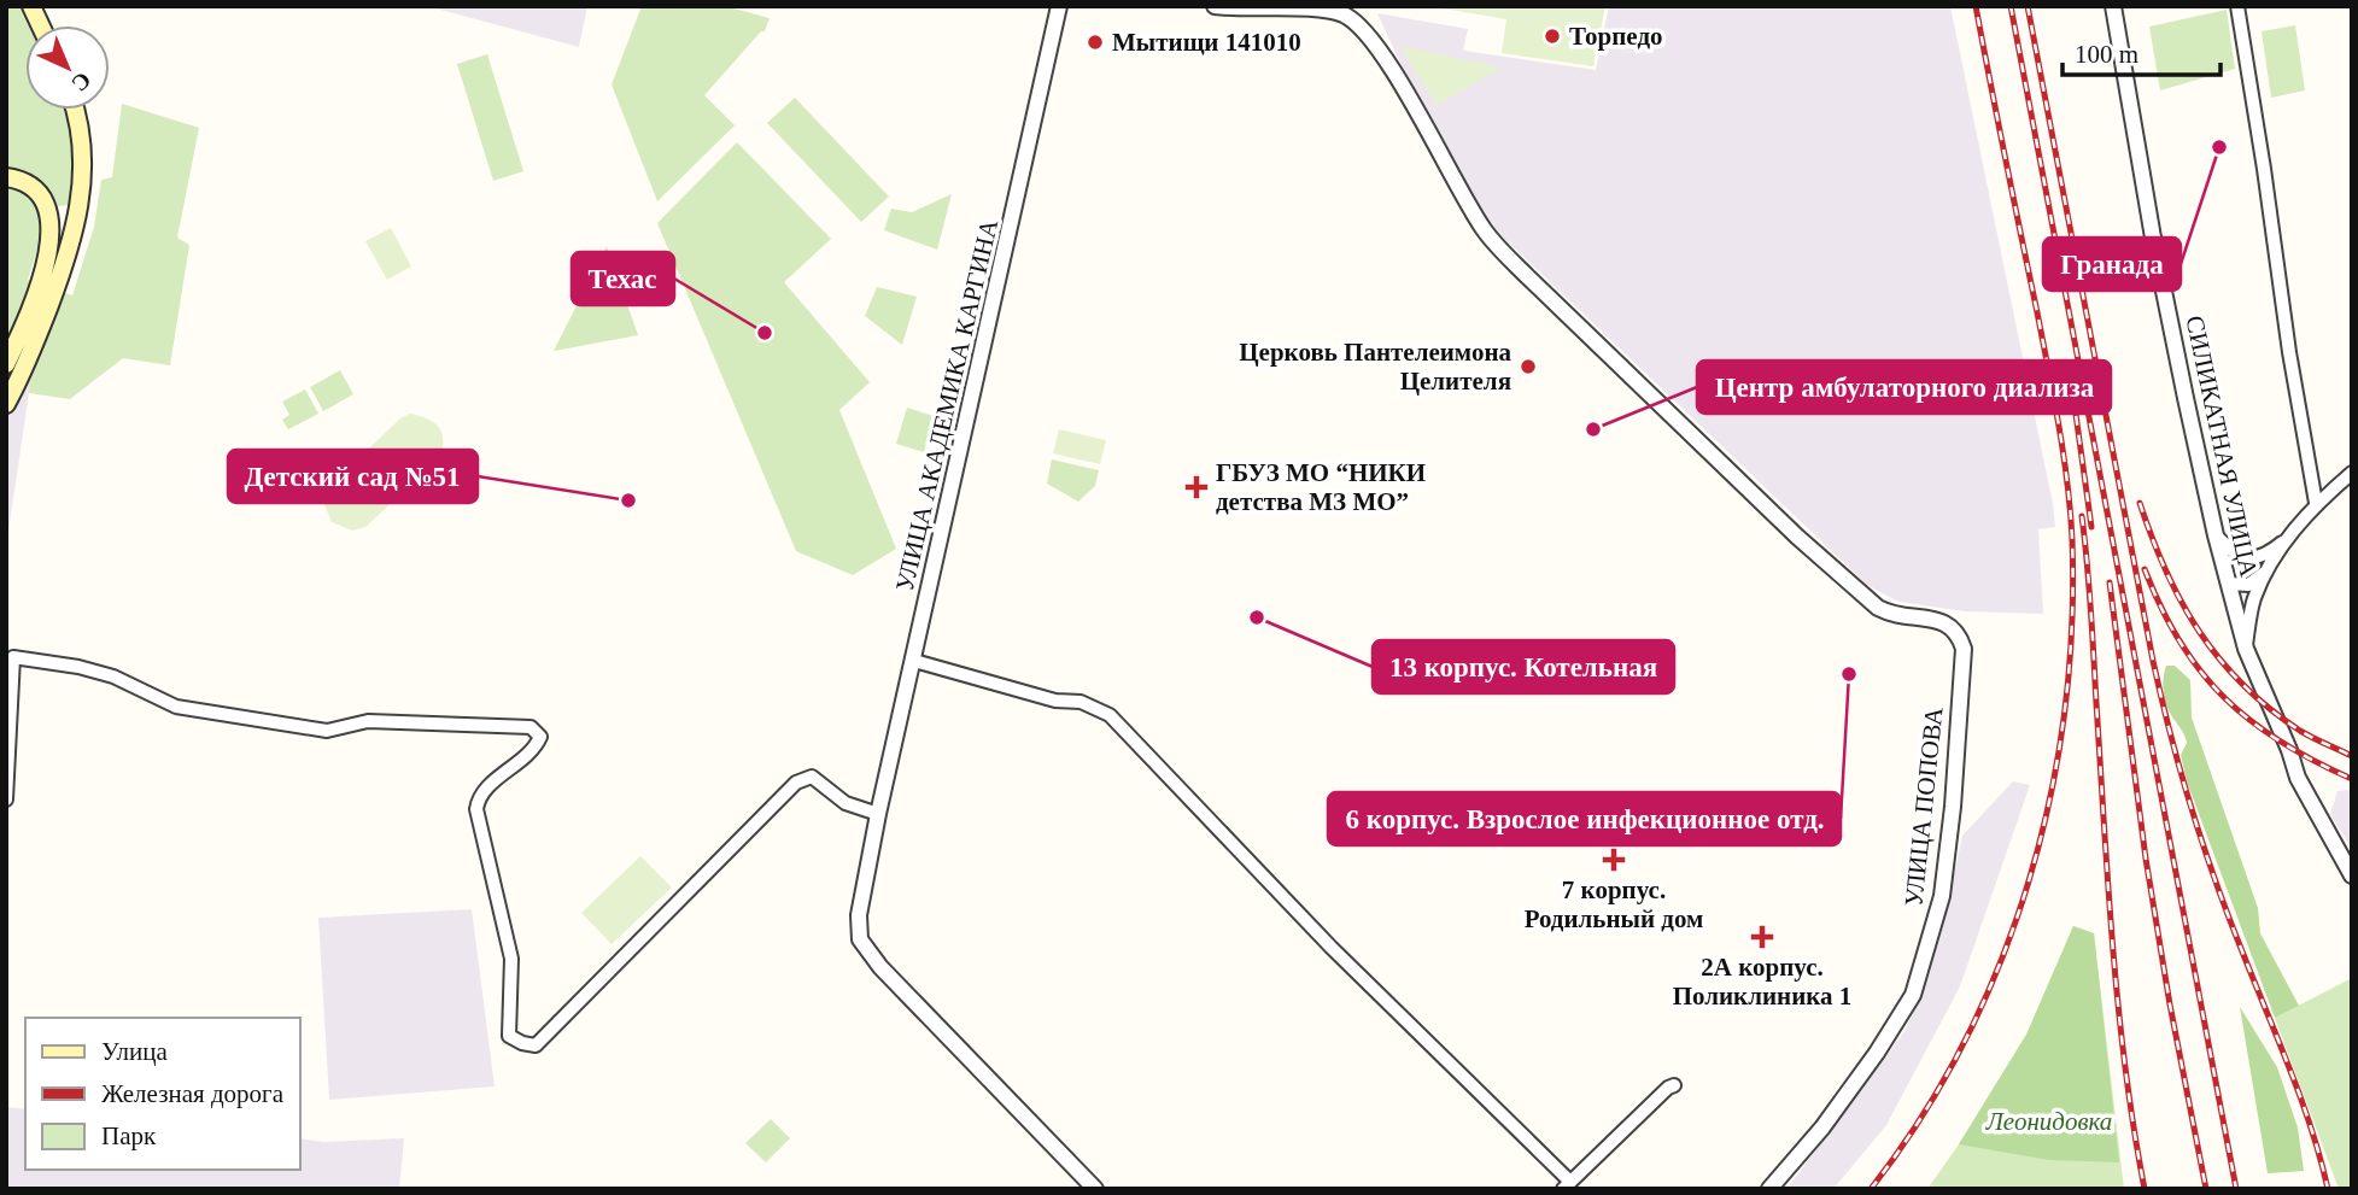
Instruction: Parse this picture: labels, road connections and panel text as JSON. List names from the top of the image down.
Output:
{
  "streets": {
    "street": ["УЛИЦА АКАДЕМИКА КАРГИНА", "СИЛИКАТНАЯ УЛИЦА", "УЛИЦА ПОПОВА"]
  },
  "parks": ["Леонидовка"],
  "places": {
    "other": [
      "Торпедо",
      "Мытищи 141010",
      "Гранада",
      "Техас",
      "Церковь Пантелеимона Целителя",
      "Центр амбулаторного диализа",
      "Детский сад №51",
      "13 корпус. Котельная",
      "6 корпус. Взрослое инфекционное отд."
    ],
    "health": ["ГБУЗ МО “НИКИ детства МЗ МО”", "7 корпус. Родильный дом", "2А корпус. Поликлиника 1"]
  },
  "legend": ["Улица", "Железная дорога", "Парк"],
  "scale_bar": "100 m",
  "north": "bottom right"
}
